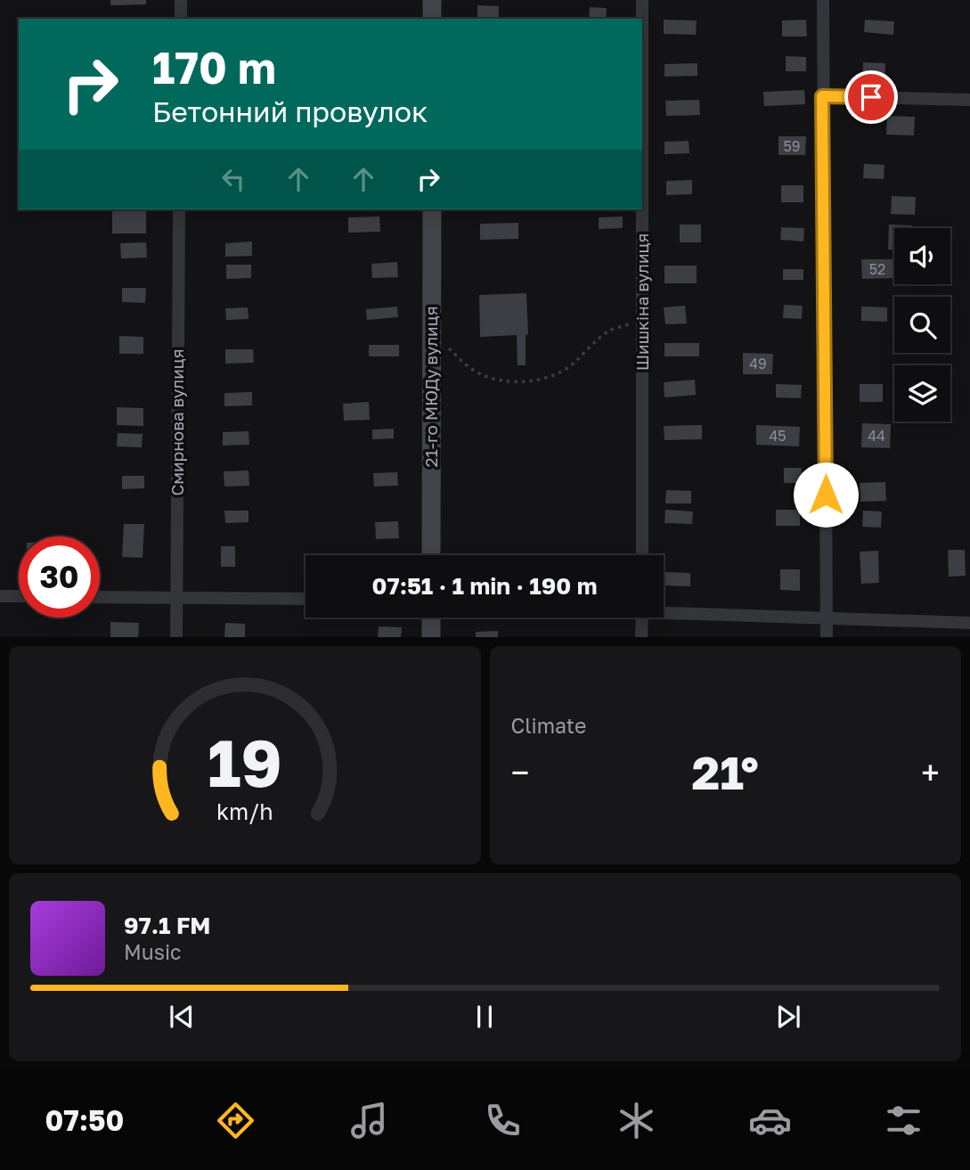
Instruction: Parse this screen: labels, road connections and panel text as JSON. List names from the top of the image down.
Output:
{
  "streets": {
    "street": ["Шишкіна вулиця", "21-го МЮДу вулиця", "Смирнова вулиця"]
  },
  "house_numbers": [
    "59",
    "52",
    "49",
    "45",
    "44"
  ],
  "page": {
    "turn": ["170 m", "Бетонний провулок"],
    "limit": "30",
    "trip": "07:51 · 1 min · 190 m",
    "tile": "Climate",
    "heat": ["−", "21°", "+"],
    "song": ["97.1 FM", "Music"],
    "tabs": "07:50",
    "gauge": ["19", "km/h"]
  }
}
